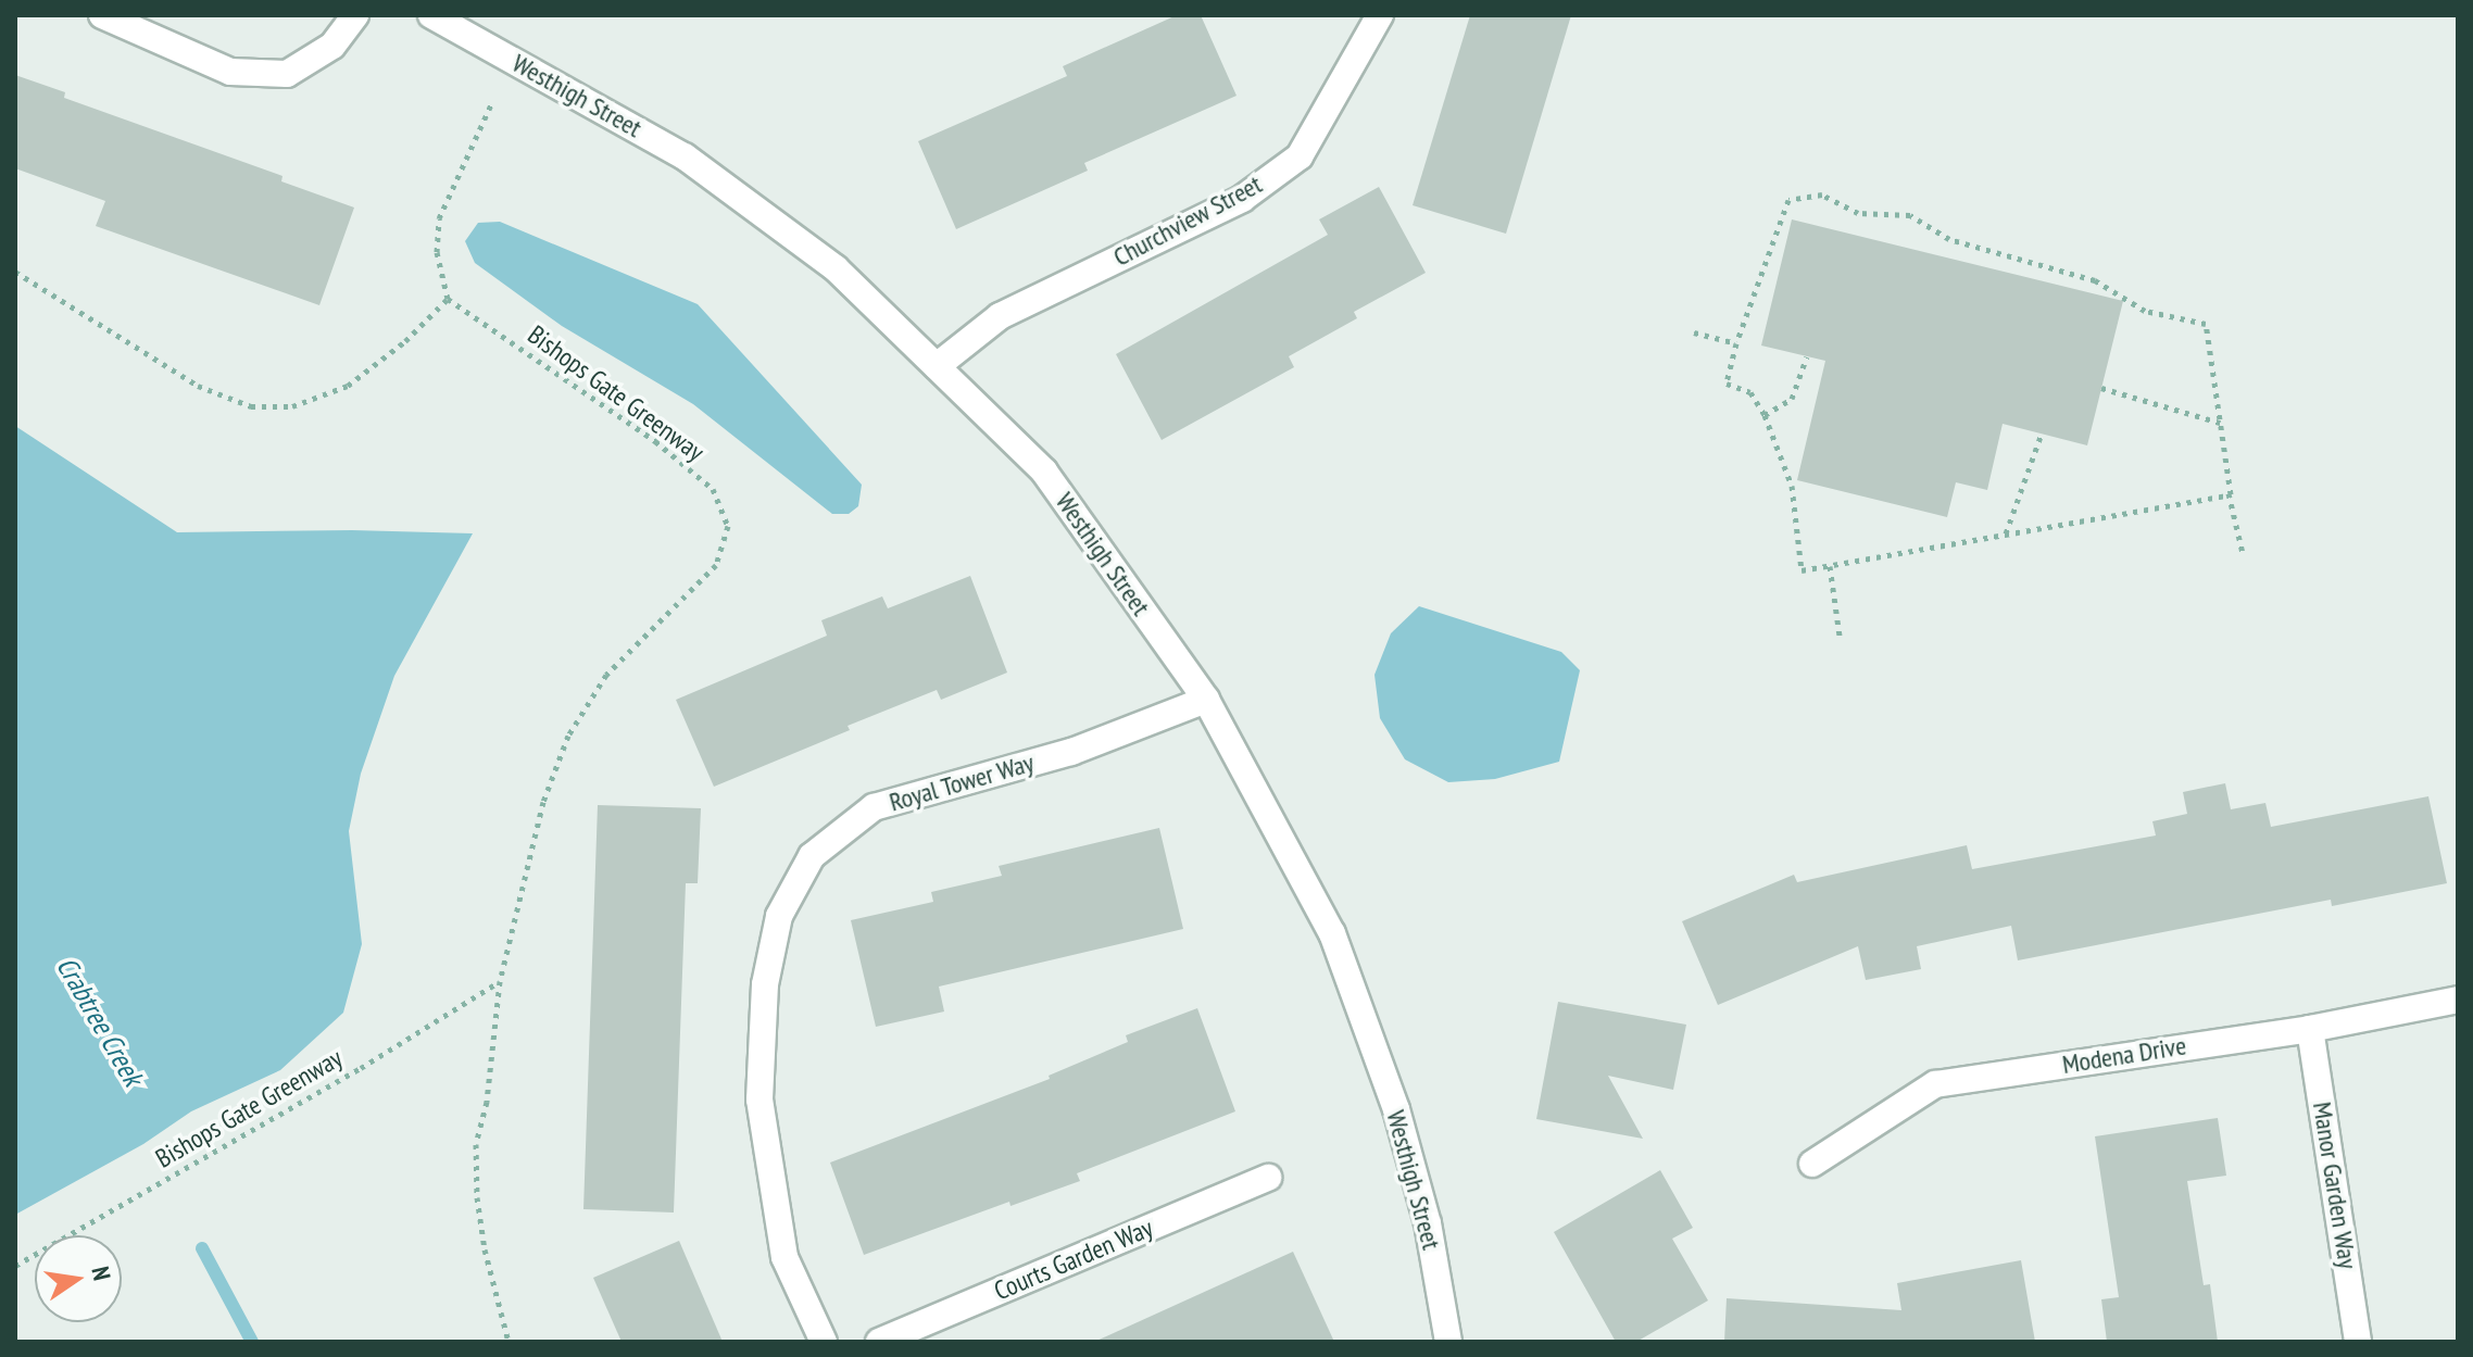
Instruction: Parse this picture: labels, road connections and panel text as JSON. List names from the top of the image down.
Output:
{
  "streets": {
    "street": [
      "Westhigh Street",
      "Churchview Street",
      "Royal Tower Way",
      "Modena Drive",
      "Manor Garden Way",
      "Courts Garden Way"
    ],
    "path": ["Bishops Gate Greenway"]
  },
  "crossings": [
    ["Westhigh Street", "Churchview Street"],
    ["Westhigh Street", "Royal Tower Way"],
    ["Modena Drive", "Manor Garden Way"]
  ],
  "water": ["Crabtree Creek"],
  "north": "right"
}
